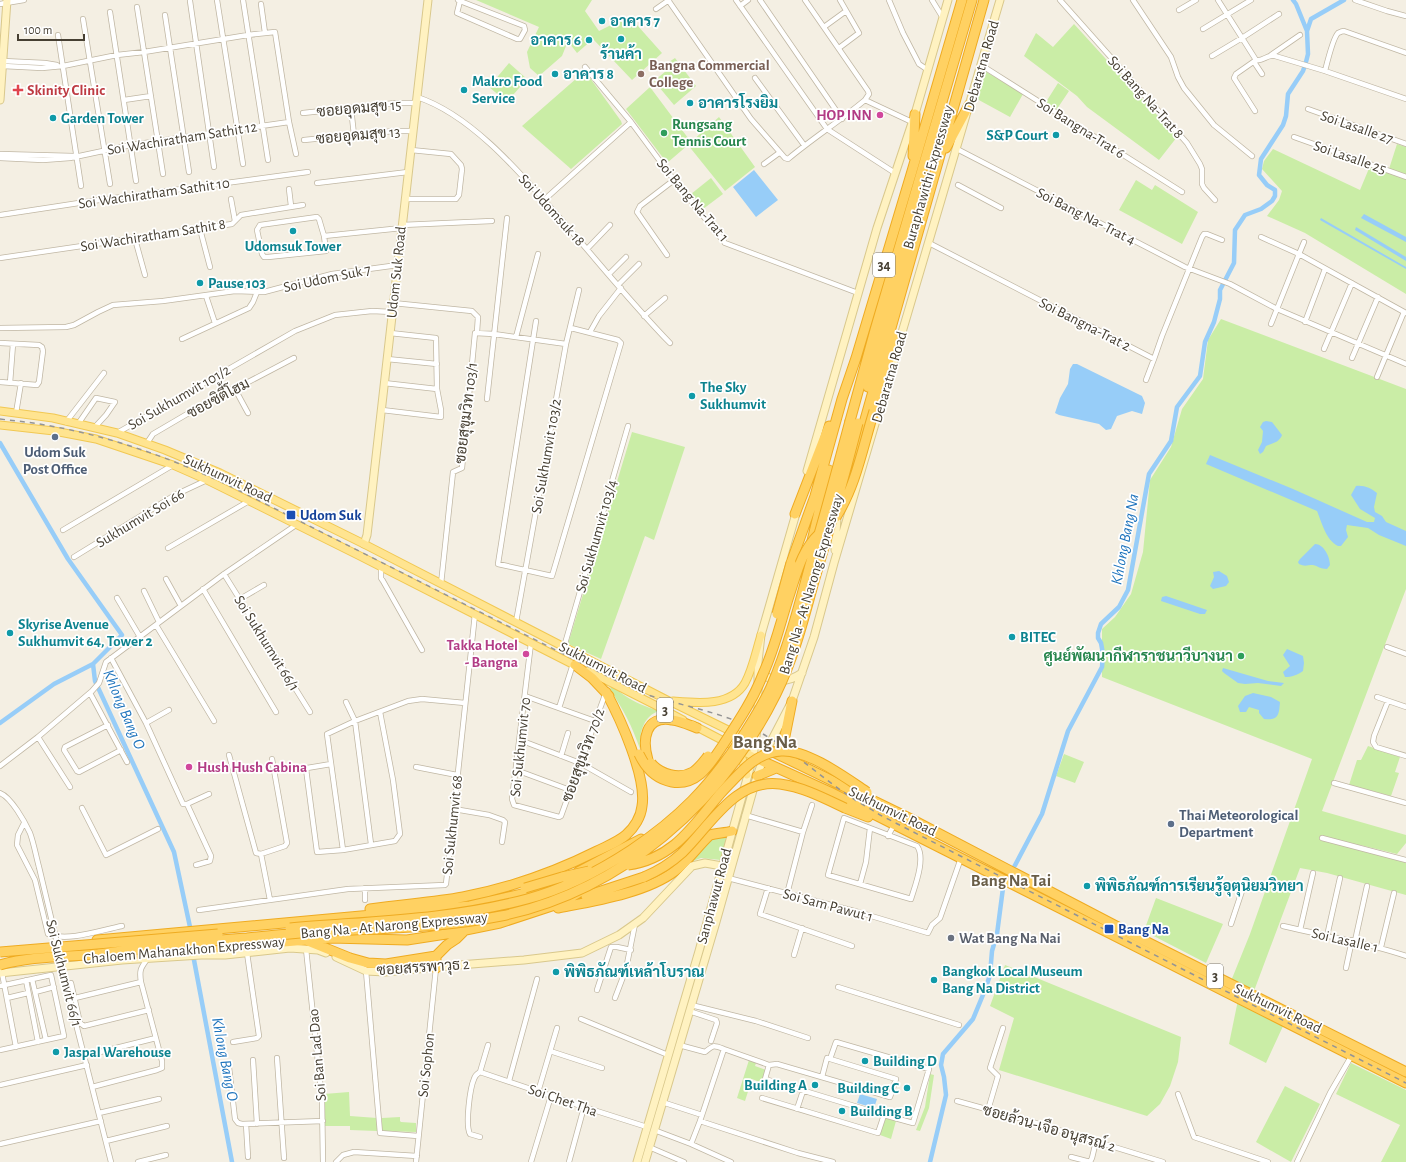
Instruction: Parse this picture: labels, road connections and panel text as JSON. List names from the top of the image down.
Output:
{
  "streets": {
    "highway": [
      "Debaratna Road",
      "Buraphawithi Expressway",
      "34",
      "Sukhumvit Road",
      "Bang Na - At Narong Expressway",
      "3",
      "Chaloem Mahanakhon Expressway"
    ],
    "main road": ["Udom Suk Road", "Sanphawut Road", "ซอยสรรพาวุธ 2"],
    "street": [
      "Soi Bang Na-Trat 8",
      "ซอยอุดมสุข 15",
      "Soi Lasalle 27",
      "Soi Bangna-Trat 6",
      "ซอยอุดมสุข 13",
      "Soi Wachiratham Sathit 12",
      "Soi Lasalle 25",
      "Soi Wachiratham Sathit 10",
      "Soi Bang Na-Trat 1",
      "Soi Udomsuk 18",
      "Soi Bang Na- Trat 4",
      "Soi Wachiratham Sathit 8",
      "Soi Udom Suk 7",
      "Soi Bangna-Trat 2",
      "Soi Sukhumvit 101/2",
      "ซอยซิตี้โฮม",
      "ซอยสุขุมวิท 103/1",
      "Soi Sukhumvit 103/2",
      "Sukhumvit Soi 66",
      "Soi Sukhumvit 103/4",
      "Soi Sukhumvit 66/1",
      "Soi Sukhumvit 70",
      "ซอยสุขุมวิท 70/2",
      "Soi Sukhumvit 68",
      "Soi Sam Pawut 1",
      "Soi Lasalle 1",
      "Soi Ban Lad Dao",
      "Soi Sophon",
      "Soi Chet Tha",
      "ซอยล้วน-เจือ อนุสรณ์ 2"
    ]
  },
  "crossings": [
    ["Debaratna Road", "Soi Bangna-Trat 6"],
    ["Debaratna Road", "Soi Bang Na- Trat 4"],
    ["Debaratna Road", "Soi Bangna-Trat 2"],
    ["Debaratna Road", "Sukhumvit Road"],
    ["Debaratna Road", "Sanphawut Road"],
    ["ซอยอุดมสุข 15", "Soi Udomsuk 18"],
    ["ซอยอุดมสุข 15", "Udom Suk Road"],
    ["ซอยอุดมสุข 13", "Udom Suk Road"],
    ["Buraphawithi Expressway", "Bang Na - At Narong Expressway"],
    ["Soi Bang Na-Trat 1", "34"],
    ["Soi Udomsuk 18", "Udom Suk Road"],
    ["34", "Sukhumvit Road"],
    ["34", "Sanphawut Road"],
    ["Udom Suk Road", "Soi Udom Suk 7"],
    ["Udom Suk Road", "Soi Sukhumvit 101/2"],
    ["Udom Suk Road", "Sukhumvit Road"],
    ["Soi Sukhumvit 101/2", "Sukhumvit Road"],
    ["ซอยซิตี้โฮม", "Sukhumvit Road"],
    ["ซอยสุขุมวิท 103/1", "Sukhumvit Road"],
    ["Soi Sukhumvit 103/2", "Sukhumvit Road"],
    ["Sukhumvit Road", "Sukhumvit Soi 66"],
    ["Sukhumvit Road", "Soi Sukhumvit 103/4"],
    ["Sukhumvit Road", "Soi Sukhumvit 70"],
    ["Sukhumvit Road", "Soi Sukhumvit 68"],
    ["Sukhumvit Road", "Sanphawut Road"],
    ["Sukhumvit Road", "Soi Sam Pawut 1"],
    ["Bang Na - At Narong Expressway", "Chaloem Mahanakhon Expressway"],
    ["Bang Na - At Narong Expressway", "ซอยสรรพาวุธ 2"],
    ["Soi Sukhumvit 70", "ซอยสุขุมวิท 70/2"],
    ["Sanphawut Road", "Soi Sam Pawut 1"],
    ["Sanphawut Road", "ซอยสรรพาวุธ 2"],
    ["Sanphawut Road", "Soi Chet Tha"],
    ["Chaloem Mahanakhon Expressway", "ซอยสรรพาวุธ 2"],
    ["Chaloem Mahanakhon Expressway", "Soi Ban Lad Dao"],
    ["ซอยสรรพาวุธ 2", "Soi Ban Lad Dao"],
    ["ซอยสรรพาวุธ 2", "Soi Sophon"]
  ],
  "districts": ["Bang Na", "Bang Na Tai"],
  "water": ["Khlong Bang Na", "Khlong Bang O"],
  "places": {
    "other": [
      "อาคาร 7",
      "ร้านค้า",
      "อาคาร 6",
      "อาคาร 8",
      "Bangna Commercial College",
      "Makro Food Service",
      "อาคารโรงยิม",
      "HOP INN",
      "Garden Tower",
      "Rungsang Tennis Court",
      "S&P Court",
      "Udomsuk Tower",
      "Pause 103",
      "The Sky Sukhumvit",
      "Udom Suk Post Office",
      "Skyrise Avenue Sukhumvit 64, Tower 2",
      "BITEC",
      "Takka Hotel - Bangna",
      "ศูนย์พัฒนากีฬาราชนาวีบางนา",
      "Hush Hush Cabina",
      "Thai Meteorological Department",
      "พิพิธภัณฑ์การเรียนรู้อุตุนิยมวิทยา",
      "Wat Bang Na Nai",
      "พิพิธภัณฑ์เหล้าโบราณ",
      "Bangkok Local Museum Bang Na District",
      "Jaspal Warehouse",
      "Building D",
      "Building A",
      "Building C",
      "Building B"
    ],
    "health": ["Skinity Clinic"],
    "transit": ["Udom Suk", "Bang Na"]
  },
  "scale_bar": "100 m"
}
